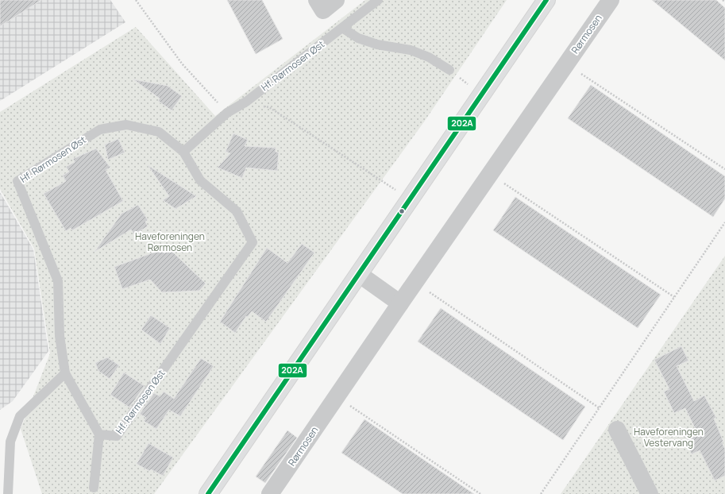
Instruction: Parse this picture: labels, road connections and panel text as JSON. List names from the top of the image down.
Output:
{
  "streets": {
    "street": ["Rørmosen"],
    "lane": ["Hf. Rørmosen Øst"]
  },
  "parks": ["Haveforeningen Rørmosen", "Haveforeningen Vestervang"],
  "lines": ["transit line 202A"]
}
